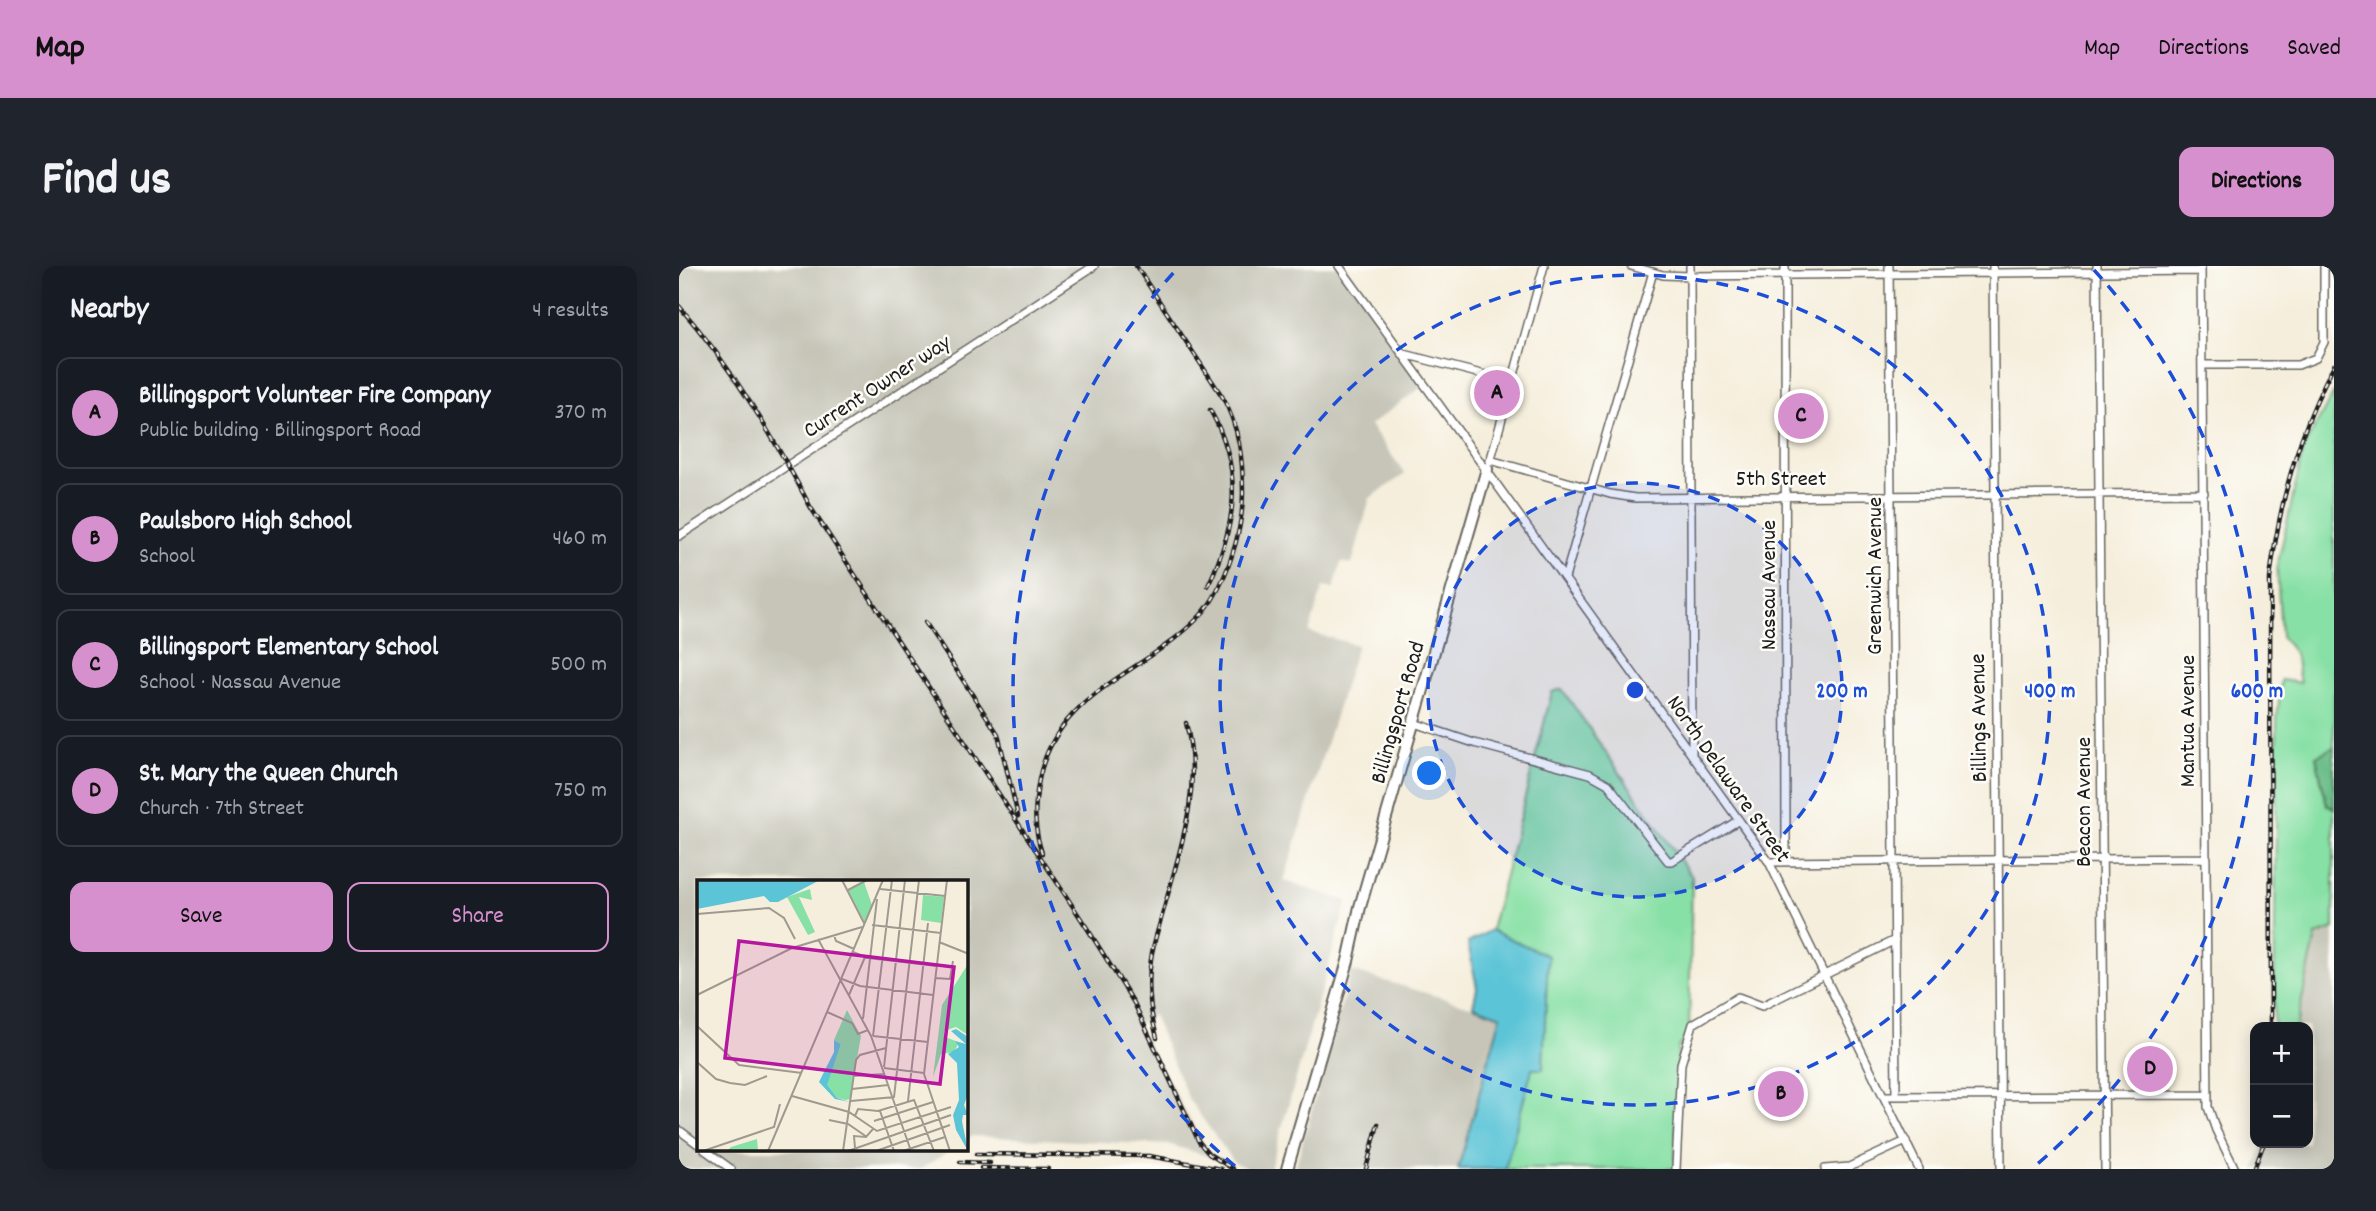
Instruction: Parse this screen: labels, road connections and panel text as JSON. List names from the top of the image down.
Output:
{
  "streets": {
    "street": [
      "Current Owner way",
      "5th Street",
      "Greenwich Avenue",
      "Nassau Avenue",
      "Billingsport Road",
      "Billings Avenue",
      "Mantua Avenue",
      "North Delaware Street",
      "Beacon Avenue"
    ]
  },
  "crossings": [
    ["5th Street", "Greenwich Avenue"],
    ["5th Street", "Nassau Avenue"],
    ["5th Street", "Billingsport Road"],
    ["5th Street", "Billings Avenue"],
    ["5th Street", "Mantua Avenue"],
    ["5th Street", "North Delaware Street"],
    ["5th Street", "Beacon Avenue"],
    ["Billingsport Road", "North Delaware Street"]
  ],
  "page": {
    "header": "Map",
    "nav": ["Map", "Directions", "Saved"],
    "title": "Find us",
    "buttons": [
      "Directions",
      ["Save", "Share"]
    ],
    "heading": ["Nearby", "4 results"],
    "list": [
      {
        "mark": "A",
        "name": "Billingsport Volunteer Fire Company",
        "note": "Public building · Billingsport Road",
        "value": "370 m"
      },
      {
        "mark": "B",
        "name": "Paulsboro High School",
        "note": "School",
        "value": "460 m"
      },
      {
        "mark": "C",
        "name": "Billingsport Elementary School",
        "note": "School · Nassau Avenue",
        "value": "500 m"
      },
      {
        "mark": "D",
        "name": "St. Mary the Queen Church",
        "note": "Church · 7th Street",
        "value": "750 m"
      }
    ],
    "pins": [
      "A",
      "C",
      "D",
      "B"
    ],
    "map_buttons": ["+", "−"]
  },
  "rings": ["200 m", "400 m", "600 m"]
}
